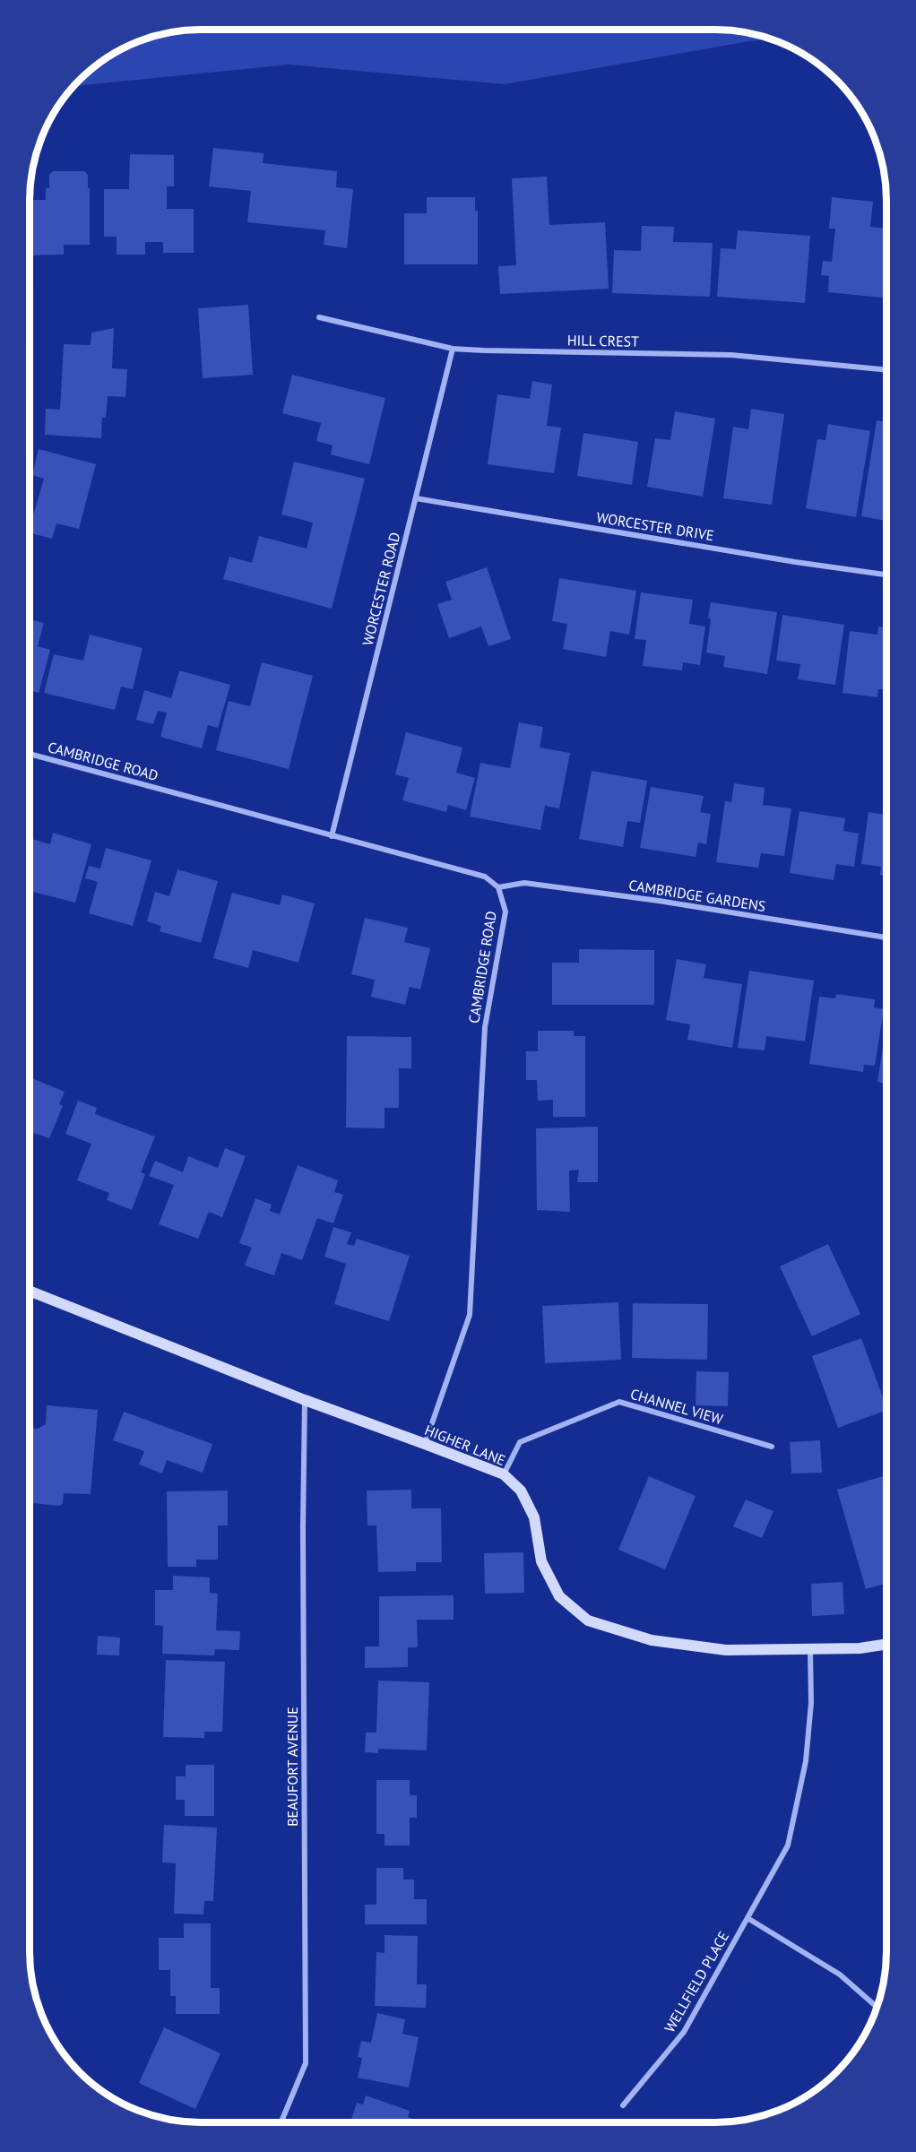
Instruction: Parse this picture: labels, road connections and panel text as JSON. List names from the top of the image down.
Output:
{
  "streets": {
    "street": [
      "HILL CREST",
      "WORCESTER DRIVE",
      "WORCESTER ROAD",
      "CAMBRIDGE ROAD",
      "CAMBRIDGE GARDENS",
      "CHANNEL VIEW",
      "HIGHER LANE",
      "BEAUFORT AVENUE",
      "WELLFIELD PLACE"
    ]
  },
  "crossings": [
    ["HILL CREST", "WORCESTER ROAD"],
    ["WORCESTER DRIVE", "WORCESTER ROAD"],
    ["WORCESTER ROAD", "CAMBRIDGE ROAD"],
    ["CAMBRIDGE ROAD", "CAMBRIDGE GARDENS"],
    ["CAMBRIDGE ROAD", "HIGHER LANE"],
    ["CHANNEL VIEW", "HIGHER LANE"],
    ["HIGHER LANE", "BEAUFORT AVENUE"],
    ["HIGHER LANE", "WELLFIELD PLACE"]
  ]
}
